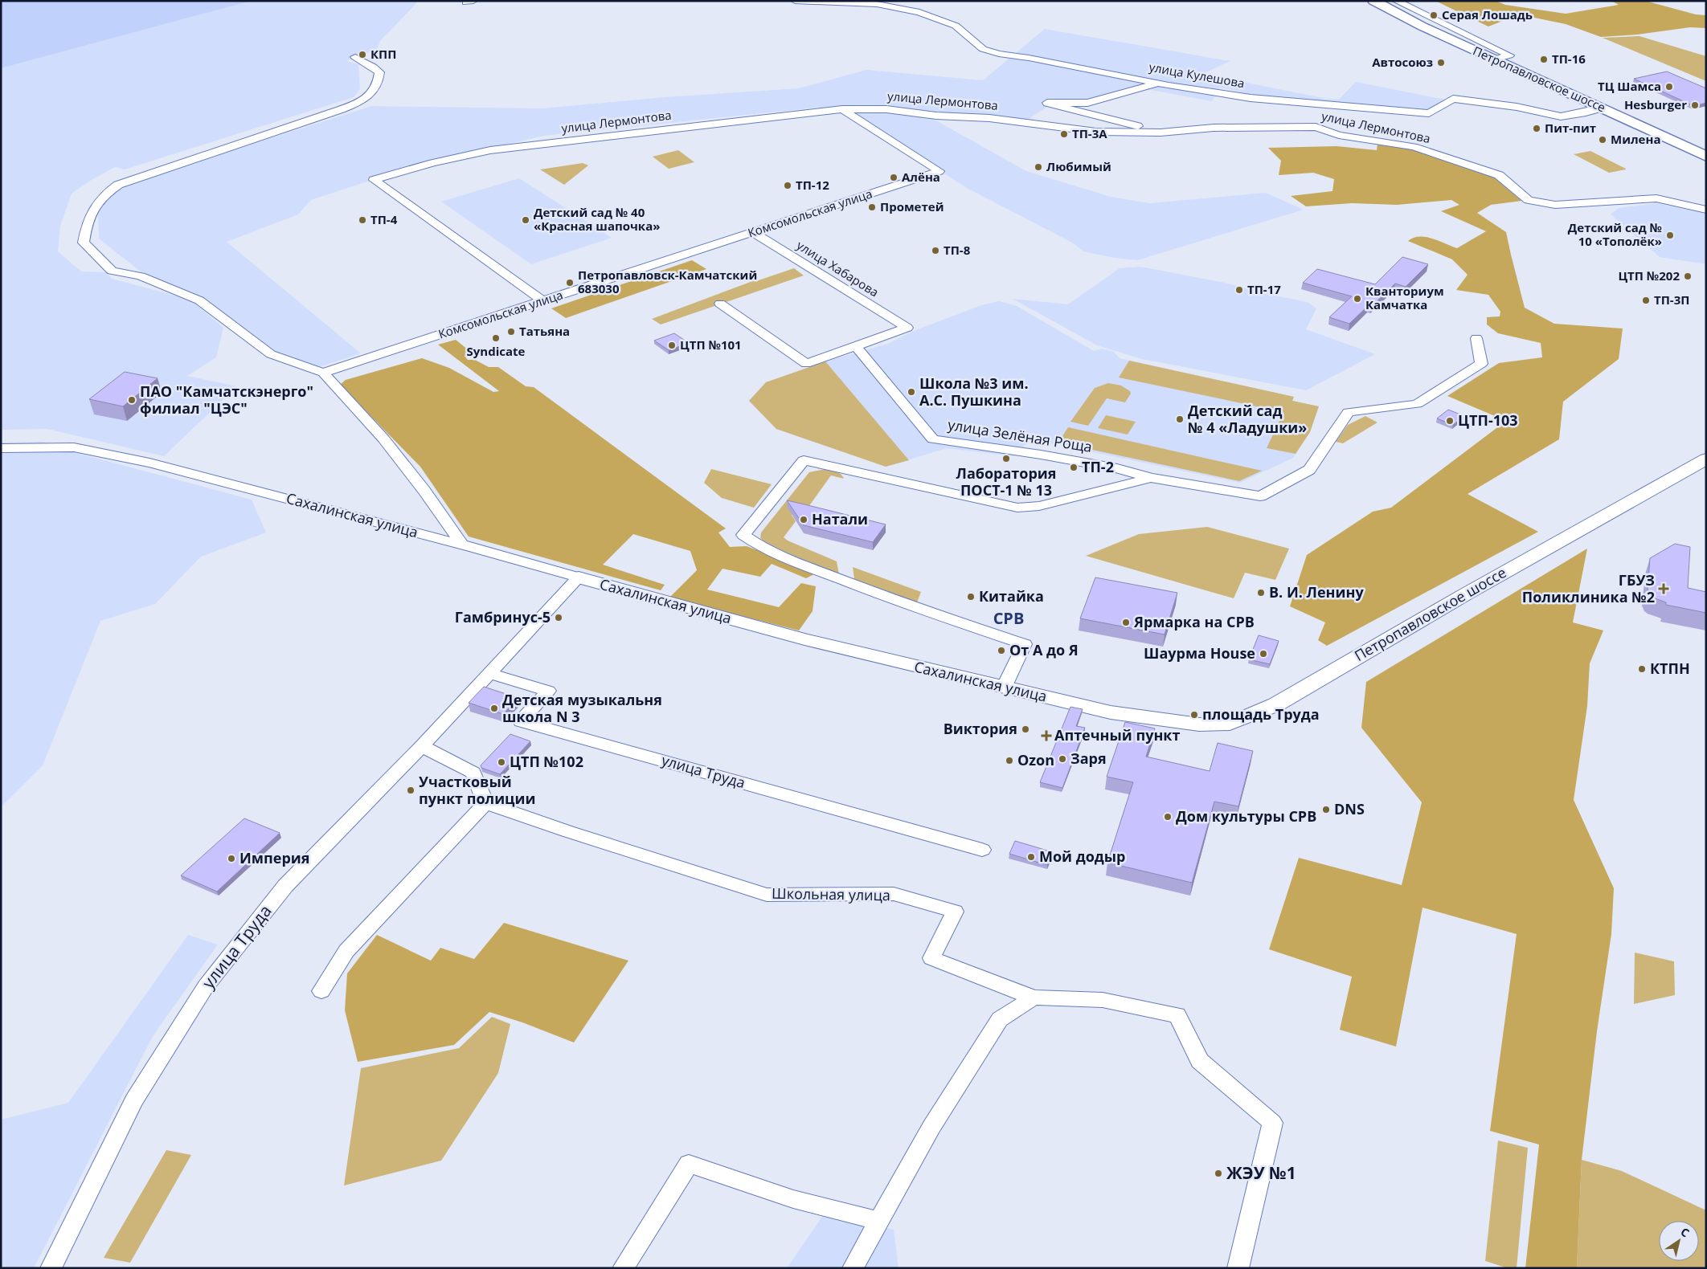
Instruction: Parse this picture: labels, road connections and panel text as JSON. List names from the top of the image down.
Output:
{
  "streets": {
    "main road": ["Петропавловское шоссе"],
    "street": [
      "улица Кулешова",
      "улица Лермонтова",
      "Комсомольская улица",
      "улица Хабарова",
      "улица Зелёная Роща",
      "Сахалинская улица",
      "улица Труда",
      "Школьная улица"
    ]
  },
  "crossings": [
    ["улица Кулешова", "Петропавловское шоссе"],
    ["Петропавловское шоссе", "Сахалинская улица"],
    ["улица Лермонтова", "Комсомольская улица"],
    ["Комсомольская улица", "улица Хабарова"],
    ["улица Хабарова", "улица Зелёная Роща"],
    ["Сахалинская улица", "улица Труда"]
  ],
  "districts": ["СРВ"],
  "places": {
    "other": [
      "Серая Лошадь",
      "КПП",
      "ТП-16",
      "Автосоюз",
      "ТЦ Шамса",
      "Hesburger",
      "Пит-пит",
      "ТП-3А",
      "Милена",
      "Любимый",
      "Алёна",
      "ТП-12",
      "Прометей",
      "ТП-4",
      "Детский сад № 40 «Красная шапочка»",
      "Детский сад № 10 «Тополёк»",
      "ТП-8",
      "ЦТП №202",
      "Петропавловск-Камчатский 683030",
      "ТП-17",
      "Кванториум Камчатка",
      "ТП-3П",
      "Татьяна",
      "Syndicate",
      "ЦТП №101",
      "Школа №3 им. А.С. Пушкина",
      "ПАО \"Камчатскэнерго\" филиал \"ЦЭС\"",
      "Детский сад № 4 «Ладушки»",
      "ЦТП-103",
      "Лаборатория ПОСТ-1 № 13",
      "ТП-2",
      "Натали",
      "В. И. Ленину",
      "Китайка",
      "Гамбринус-5",
      "Ярмарка на СРВ",
      "От А до Я",
      "Шаурма House",
      "КТПН",
      "Детская музыкальня школа N 3",
      "площадь Труда",
      "Виктория",
      "Заря",
      "Ozon",
      "ЦТП №102",
      "Участковый пункт полиции",
      "DNS",
      "Дом культуры СРВ",
      "Мой додыр",
      "Империя",
      "ЖЭУ №1"
    ],
    "health": ["ГБУЗ Поликлиника №2", "Аптечный пункт"]
  },
  "north": "top right"
}
